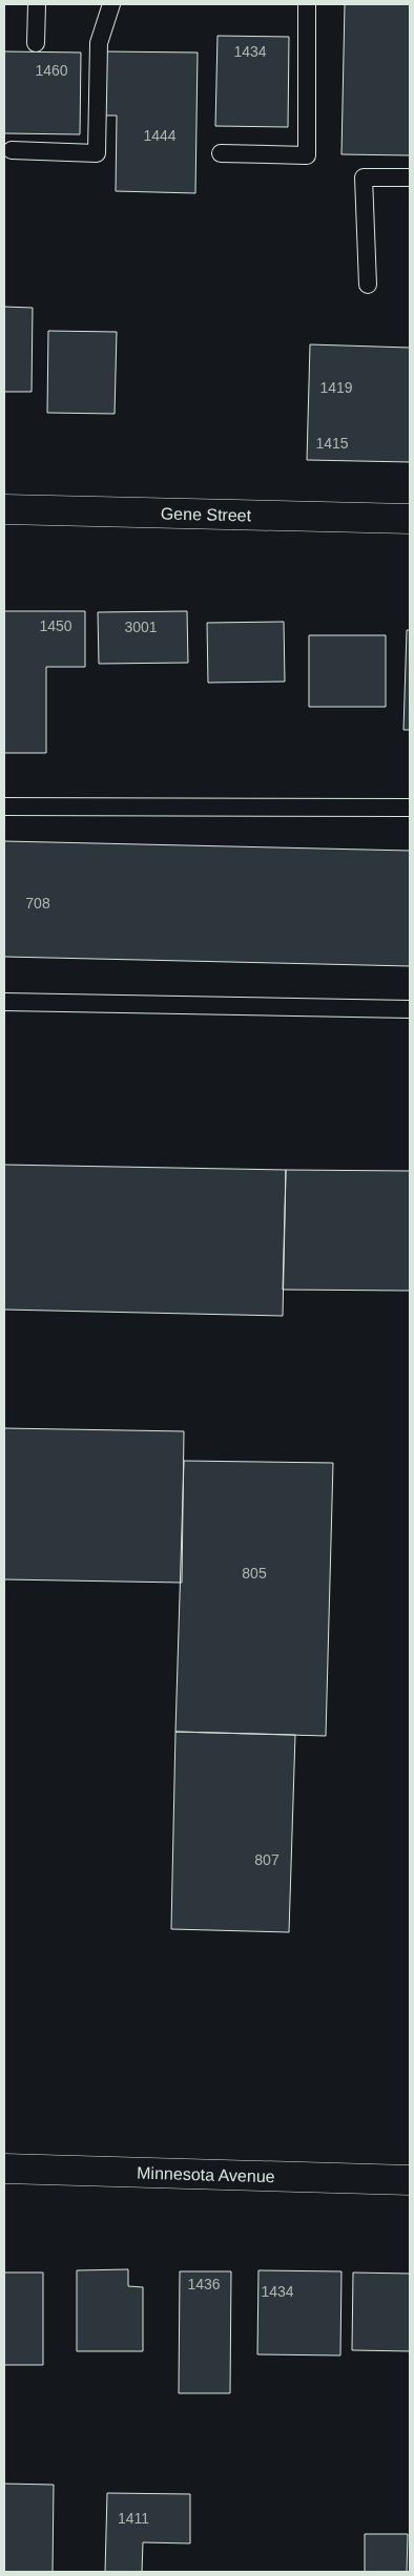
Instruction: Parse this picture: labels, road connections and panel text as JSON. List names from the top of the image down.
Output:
{
  "streets": {
    "street": ["Gene Street", "Minnesota Avenue"]
  },
  "house_numbers": [
    "1434",
    "1460",
    "1444",
    "1419",
    "1415",
    "1450",
    "3001",
    "708",
    "805",
    "807",
    "1436",
    "1434",
    "1411"
  ]
}
